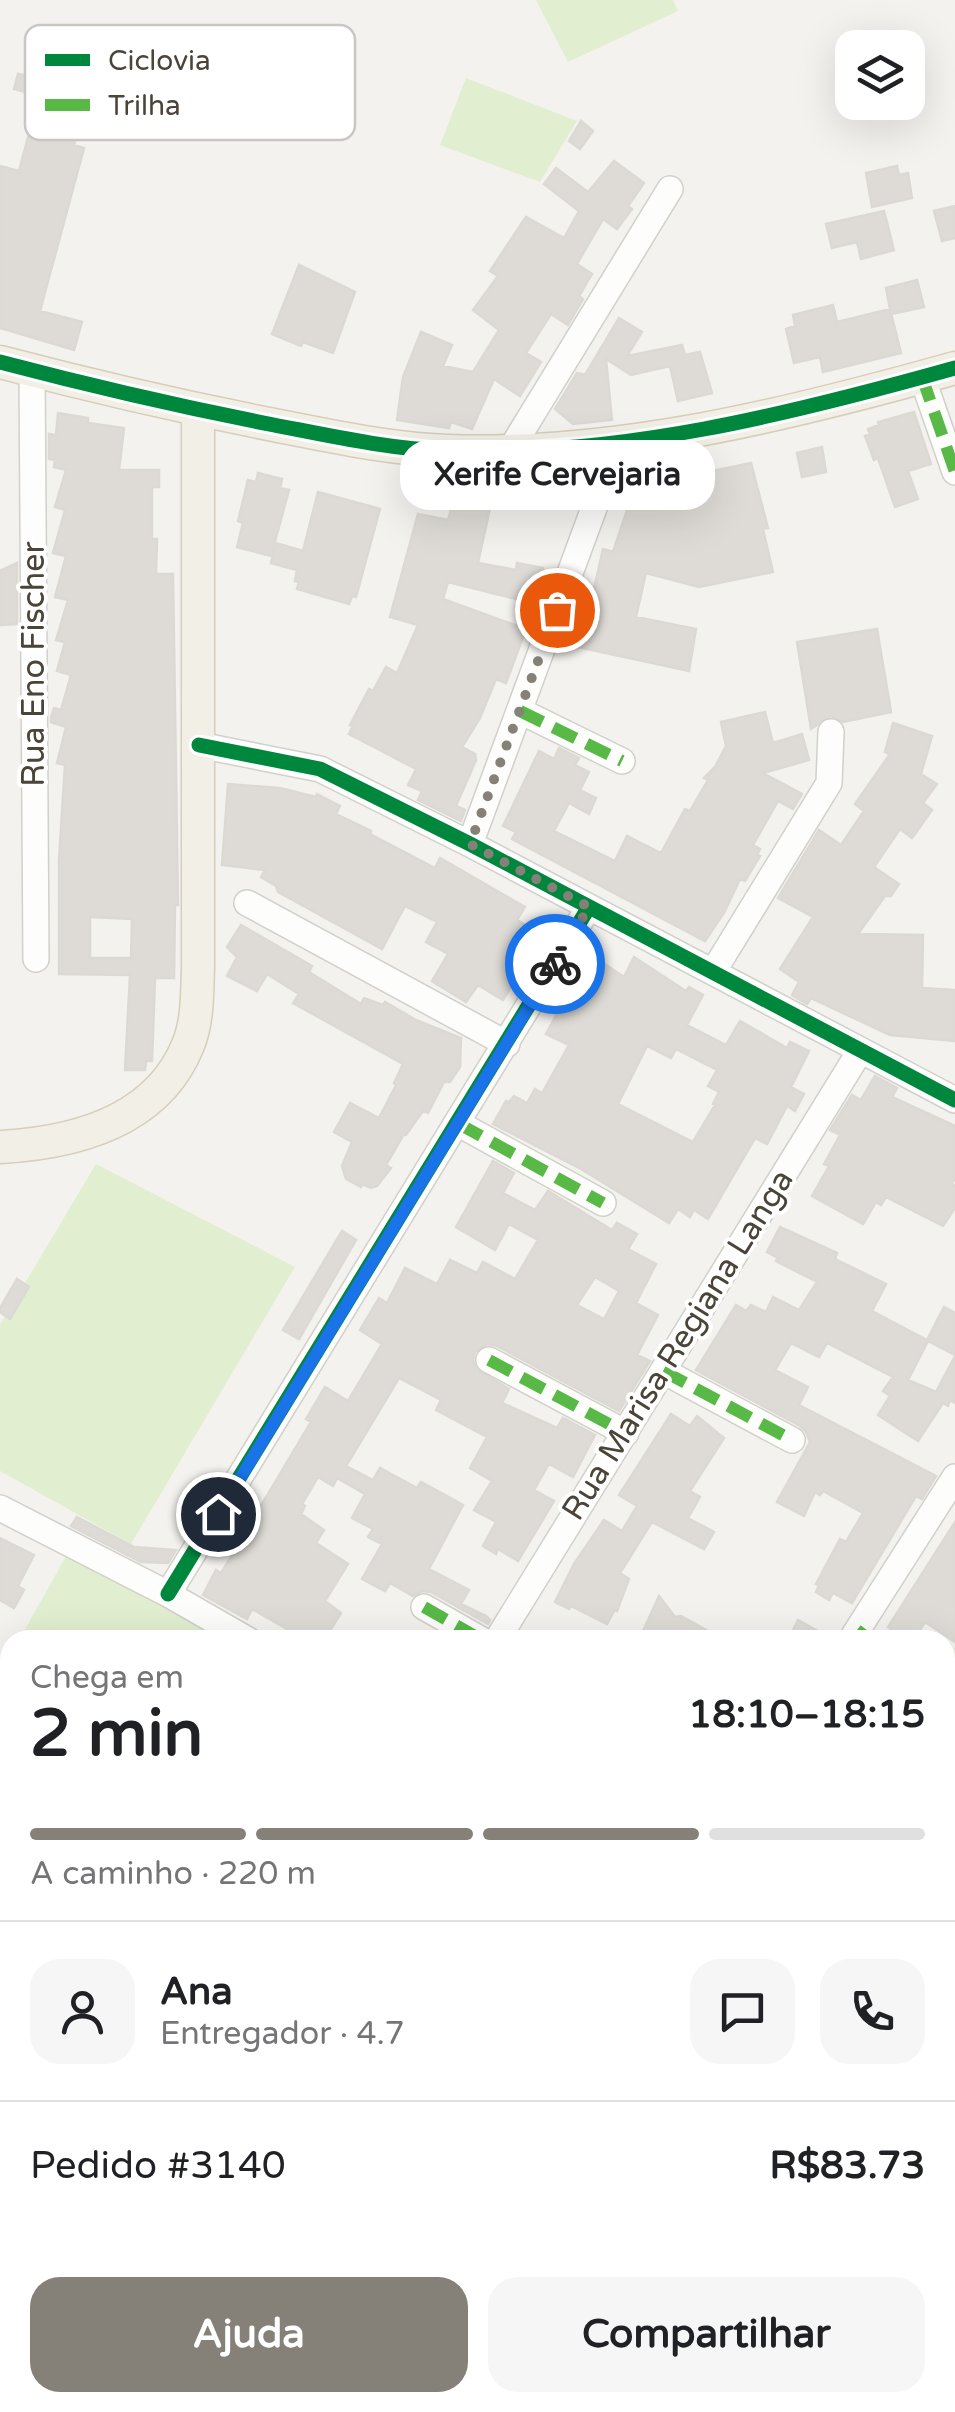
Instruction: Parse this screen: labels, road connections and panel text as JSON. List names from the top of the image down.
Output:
{
  "streets": {
    "street": ["Rua Eno Fischer", "Rua Marisa Regiana Langa"]
  },
  "places": ["Xerife Cervejaria"],
  "legend": ["Ciclovia", "Trilha"],
  "page": {
    "bubble": "Xerife Cervejaria",
    "heading": ["2 min", "Chega em", "18:10–18:15"],
    "panel": [
      "Ana",
      "Entregador · 4.7",
      "Pedido #3140",
      "R$83.73"
    ],
    "bar": "A caminho · 220 m",
    "buttons": ["Ajuda", "Compartilhar"]
  }
}
